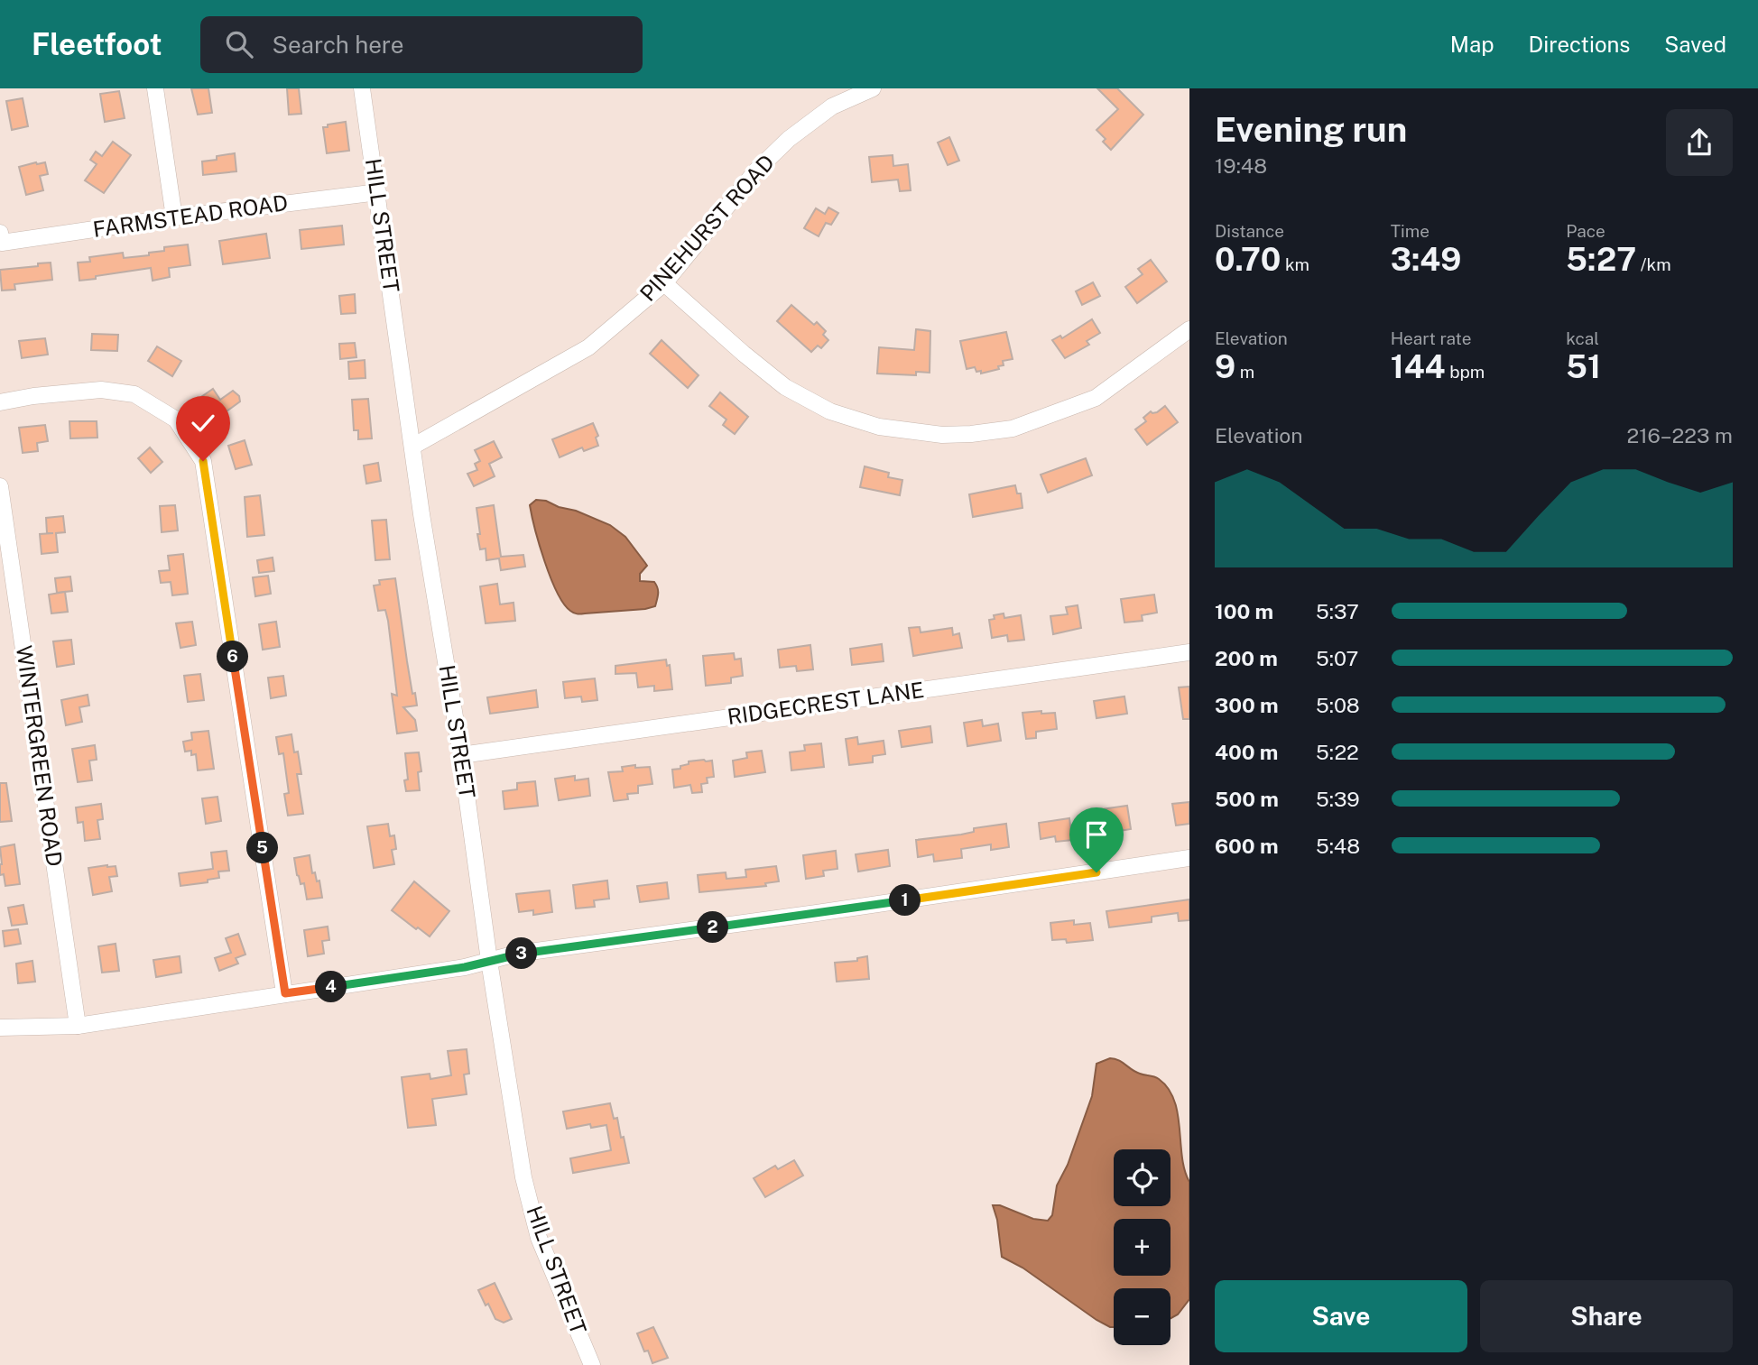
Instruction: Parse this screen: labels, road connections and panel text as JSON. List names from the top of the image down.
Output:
{
  "streets": {
    "street": [
      "FARMSTEAD ROAD",
      "HILL STREET",
      "PINEHURST ROAD",
      "RIDGECREST LANE",
      "WINTERGREEN ROAD"
    ]
  },
  "crossings": [
    ["FARMSTEAD ROAD", "HILL STREET"],
    ["HILL STREET", "PINEHURST ROAD"],
    ["HILL STREET", "RIDGECREST LANE"]
  ],
  "page": {
    "header": "Fleetfoot",
    "search": "Search here",
    "nav": ["Map", "Directions", "Saved"],
    "heading": ["Evening run", "19:48"],
    "stats": [
      ["Distance", "0.70 km"],
      ["Time", "3:49"],
      ["Pace", "5:27 /km"],
      ["Elevation", "9 m"],
      ["Heart rate", "144 bpm"],
      ["kcal", "51"]
    ],
    "chart": ["Elevation", "216–223 m"],
    "list": [
      {
        "name": "100 m",
        "note": "5:37"
      },
      {
        "name": "200 m",
        "note": "5:07"
      },
      {
        "name": "300 m",
        "note": "5:08"
      },
      {
        "name": "400 m",
        "note": "5:22"
      },
      {
        "name": "500 m",
        "note": "5:39"
      },
      {
        "name": "600 m",
        "note": "5:48"
      }
    ],
    "pins": [
      "6",
      "5",
      "1",
      "2",
      "3",
      "4"
    ],
    "map_buttons": ["+", "−"],
    "buttons": ["Save", "Share"]
  }
}
